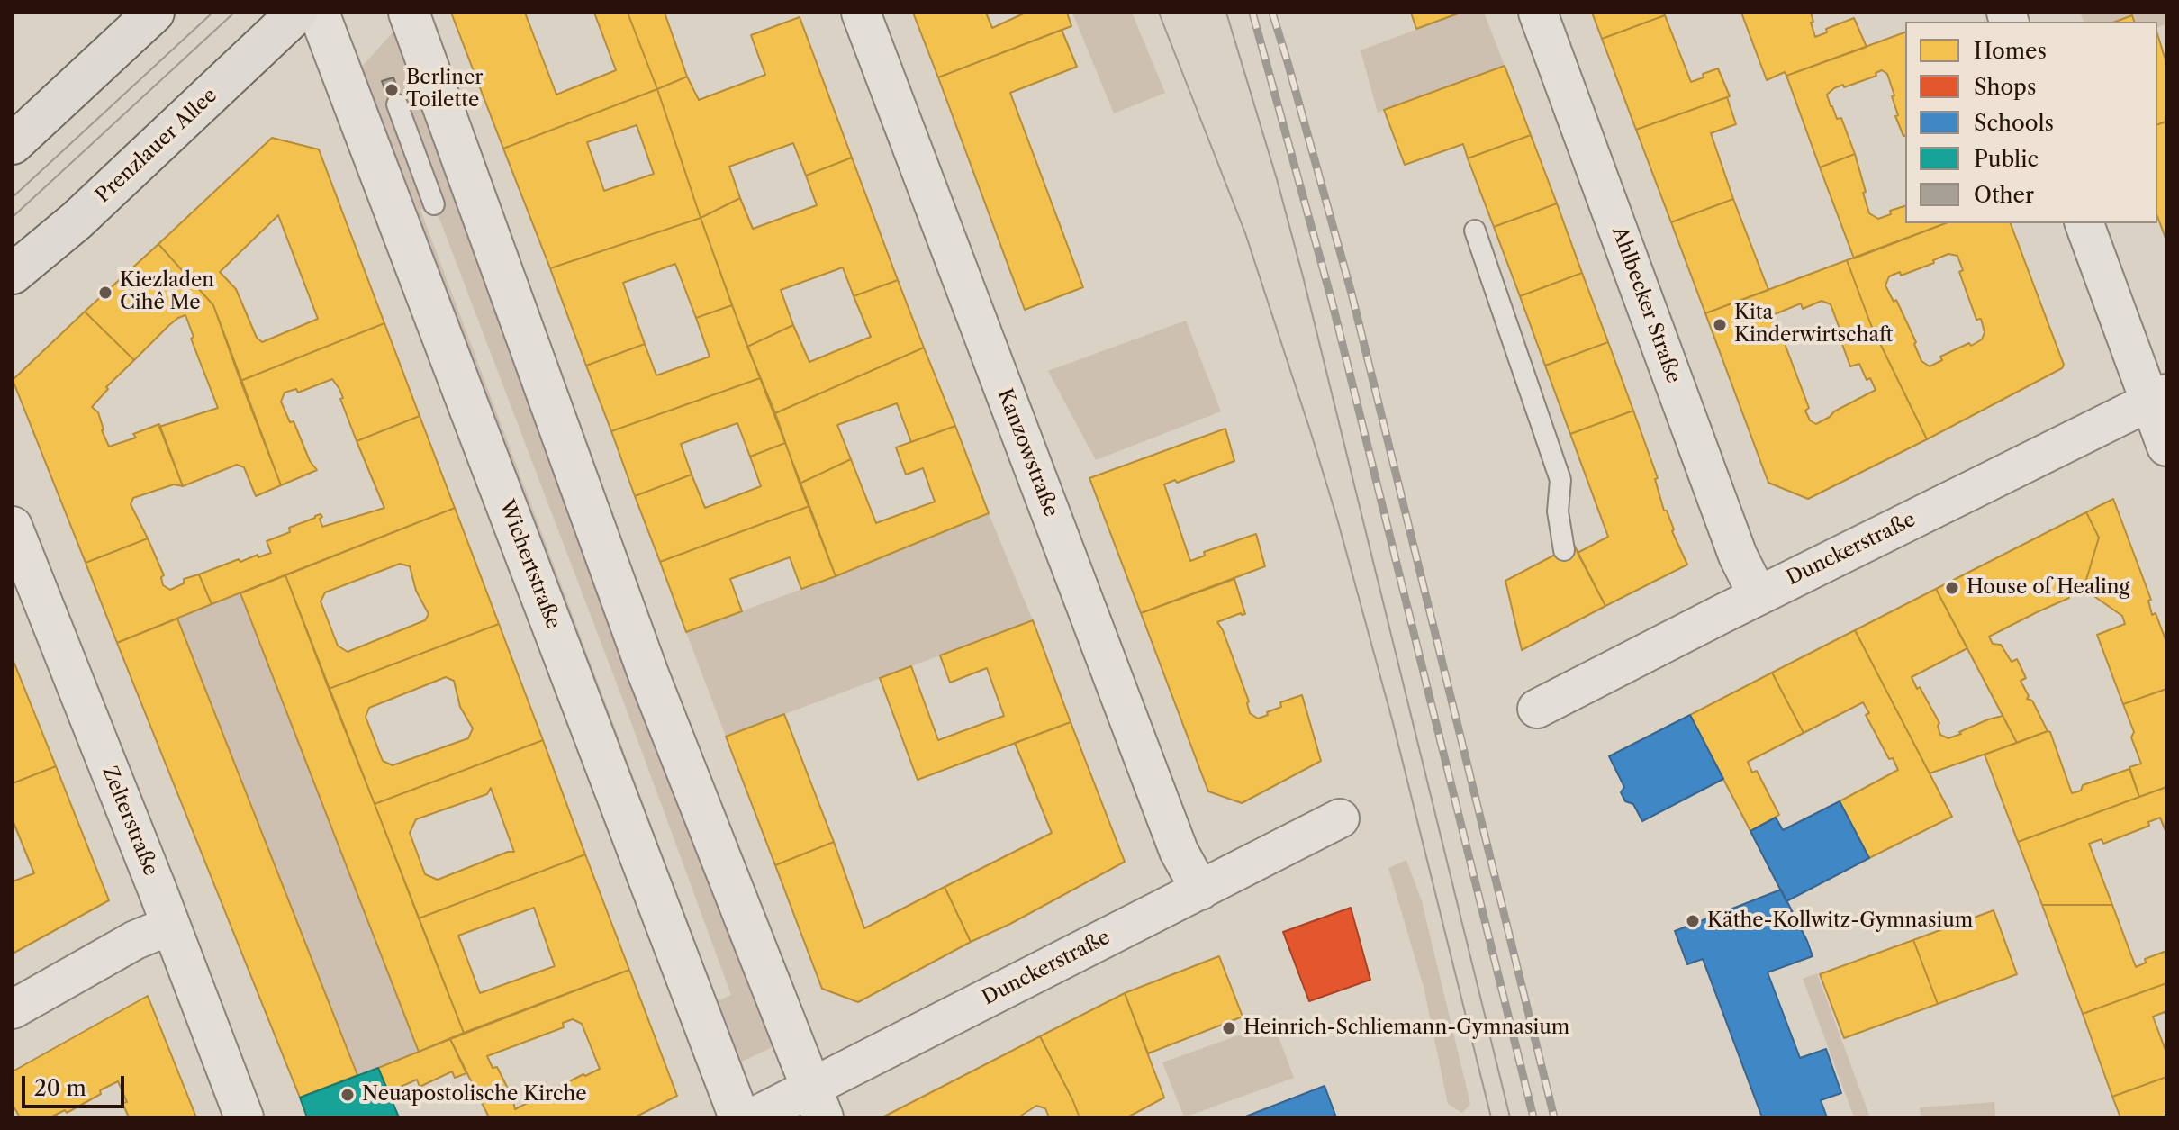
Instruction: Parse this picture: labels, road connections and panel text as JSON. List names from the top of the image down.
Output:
{
  "streets": {
    "main road": ["Prenzlauer Allee"],
    "street": [
      "Ahlbecker Straße",
      "Kanzowstraße",
      "Dunckerstraße",
      "Wichertstraße",
      "Zelterstraße"
    ]
  },
  "crossings": [
    ["Ahlbecker Straße", "Dunckerstraße"],
    ["Kanzowstraße", "Dunckerstraße"]
  ],
  "places": [
    "Berliner Toilette",
    "Kiezladen Cihê Me",
    "Kita Kinderwirtschaft",
    "House of Healing",
    "Käthe-Kollwitz-Gymnasium",
    "Heinrich-Schliemann-Gymnasium",
    "Neuapostolische Kirche"
  ],
  "legend": [
    "Homes",
    "Shops",
    "Schools",
    "Public",
    "Other"
  ],
  "scale_bar": "20 m"
}
